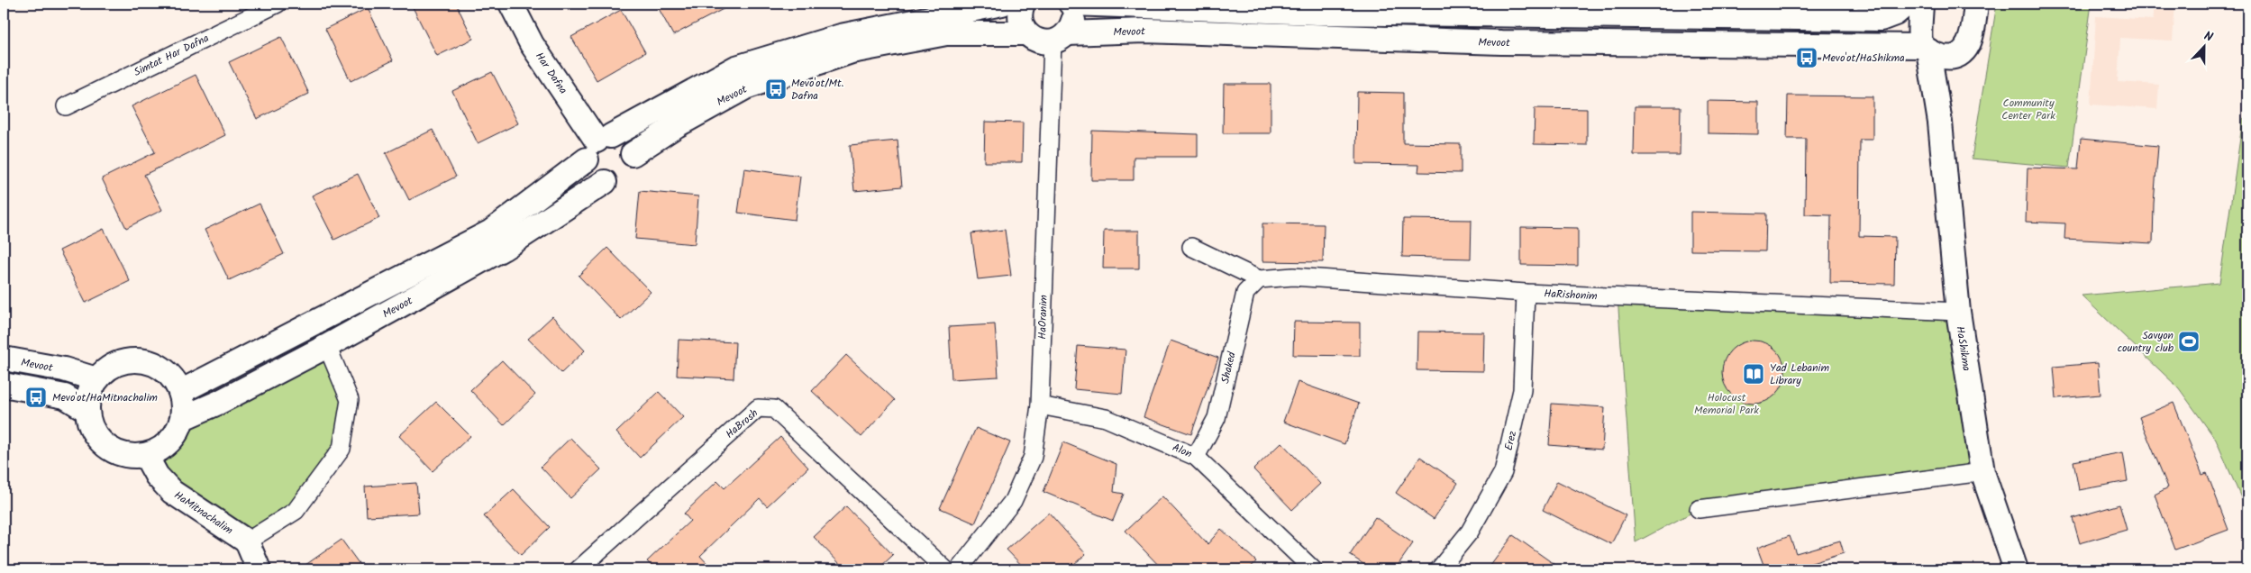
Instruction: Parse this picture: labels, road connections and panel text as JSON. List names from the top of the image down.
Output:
{
  "streets": {
    "street": [
      "Mevoot",
      "Simtat Har Dafna",
      "Har Dafna",
      "HaRishonim",
      "HaOranim",
      "HaShikma",
      "Shaked",
      "HaBrosh",
      "Erez",
      "Alon",
      "HaMitnachalim"
    ]
  },
  "crossings": [
    ["Mevoot", "Har Dafna"],
    ["Mevoot", "HaOranim"],
    ["Mevoot", "HaShikma"],
    ["Mevoot", "HaMitnachalim"],
    ["HaRishonim", "HaShikma"],
    ["HaRishonim", "Shaked"],
    ["HaRishonim", "Erez"],
    ["HaOranim", "Alon"],
    ["Shaked", "Alon"]
  ],
  "parks": ["Community Center Park", "Holocust Memorial Park"],
  "places": {
    "bus stop": ["Mevo'ot/HaShikma", "Mevo'ot/Mt. Dafna", "Mevo'ot/HaMitnachalim"],
    "sports": ["Savyon country club"],
    "library": ["Yad Lebanim Library"]
  },
  "north": "top"
}
